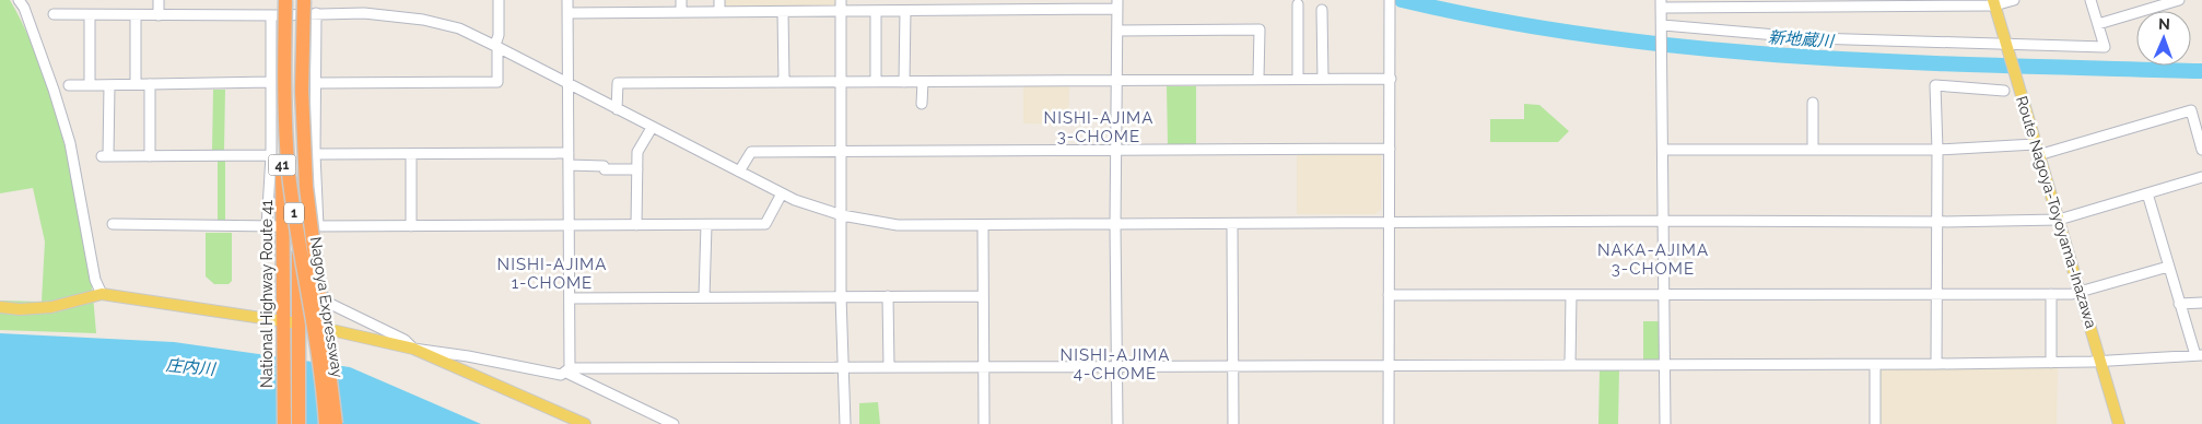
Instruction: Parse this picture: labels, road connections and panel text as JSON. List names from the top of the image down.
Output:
{
  "streets": {
    "highway": [
      "41",
      "1",
      "National Highway Route 41",
      "Nagoya Expressway"
    ],
    "main road": ["Route Nagoya-Toyoyama-Inazawa"]
  },
  "crossings": [
    ["National Highway Route 41", "Nagoya Expressway"]
  ],
  "districts": [
    "NISHI-AJIMA 3-CHOME",
    "NAKA-AJIMA 3-CHOME",
    "NISHI-AJIMA 1-CHOME",
    "NISHI-AJIMA 4-CHOME"
  ],
  "water": ["新地蔵川", "庄内川"],
  "north": "top"
}
